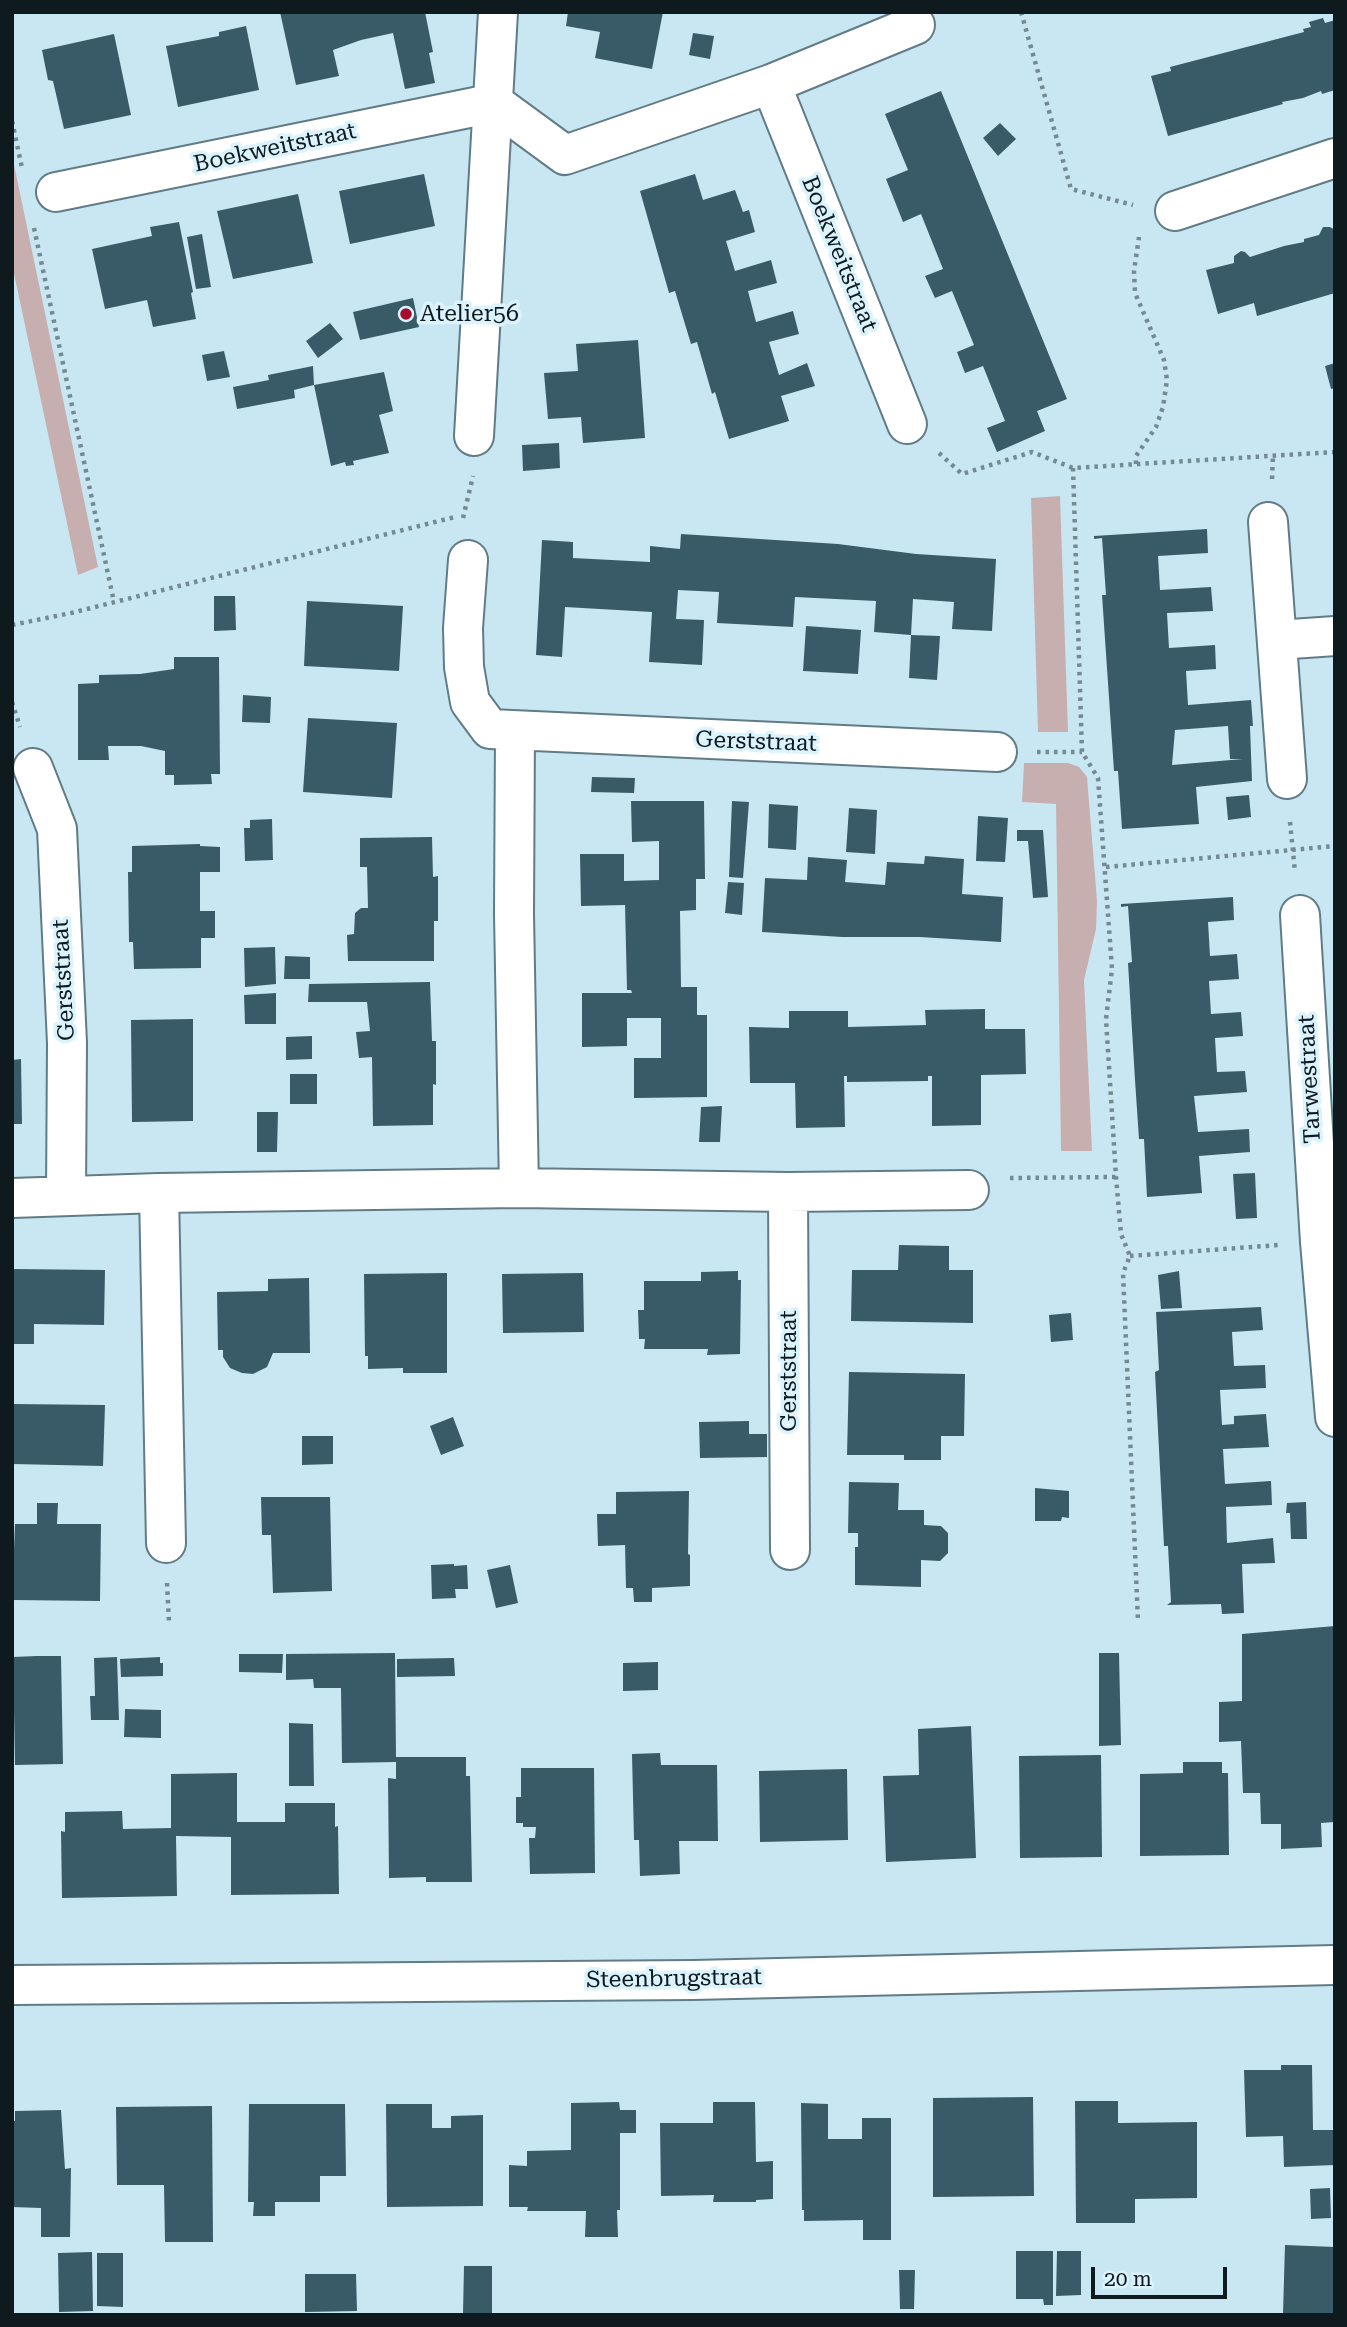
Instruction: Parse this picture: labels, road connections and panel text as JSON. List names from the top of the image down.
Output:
{
  "streets": {
    "street": [
      "Boekweitstraat",
      "Gerststraat",
      "Tarwestraat",
      "Steenbrugstraat"
    ]
  },
  "places": ["Atelier56"],
  "scale_bar": "20 m"
}
